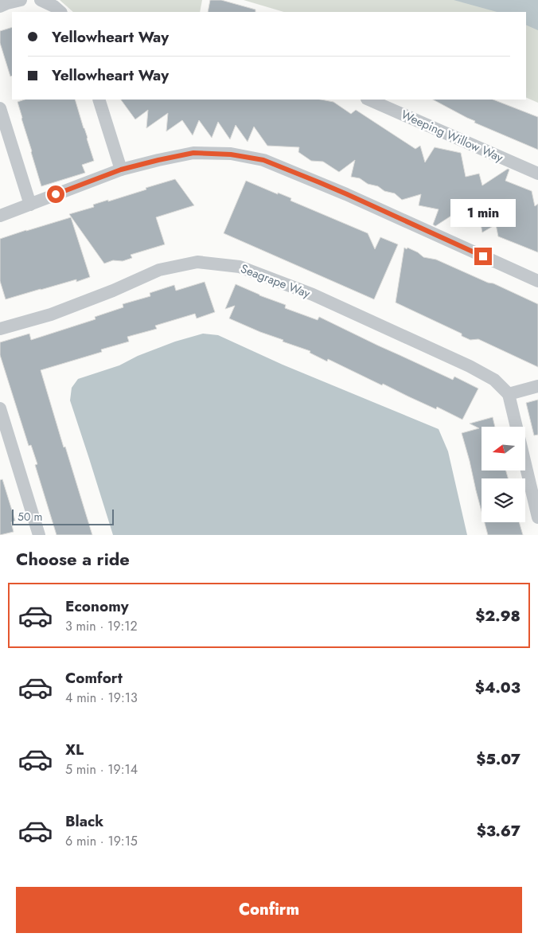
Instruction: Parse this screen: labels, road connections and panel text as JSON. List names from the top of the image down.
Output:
{
  "streets": {
    "street": ["Weeping Willow Way", "Seagrape Way"]
  },
  "scale_bar": "50 m",
  "north": "left",
  "page": {
    "banner": ["Yellowheart Way", "Yellowheart Way"],
    "bubble": "1 min",
    "scale": "50 m",
    "heading": "Choose a ride",
    "list": [
      {
        "name": "Economy",
        "note": "3 min · 19:12",
        "value": "$2.98"
      },
      {
        "name": "Comfort",
        "note": "4 min · 19:13",
        "value": "$4.03"
      },
      {
        "name": "XL",
        "note": "5 min · 19:14",
        "value": "$5.07"
      },
      {
        "name": "Black",
        "note": "6 min · 19:15",
        "value": "$3.67"
      }
    ],
    "buttons": "Confirm"
  }
}
